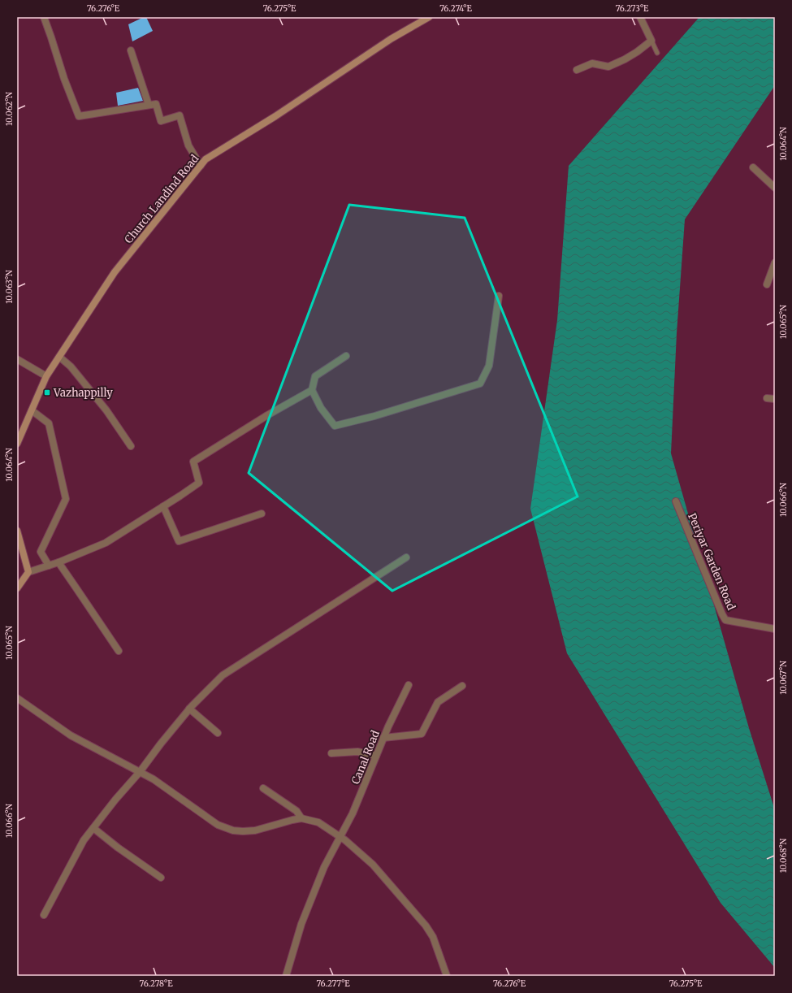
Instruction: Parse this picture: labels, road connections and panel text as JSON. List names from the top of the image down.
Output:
{
  "streets": {
    "main road": ["Church Landind Road"],
    "street": ["Periyar Garden Road", "Canal Road"]
  },
  "places": {
    "transit": ["Vazhappilly"]
  },
  "coordinates": [
    "76.276°E",
    "76.275°E",
    "76.274°E",
    "76.273°E",
    "10.062°N",
    "10.064°N",
    "10.063°N",
    "10.065°N",
    "10.066°N",
    "10.067°N",
    "10.068°N",
    "76.278°E",
    "76.277°E"
  ]
}
